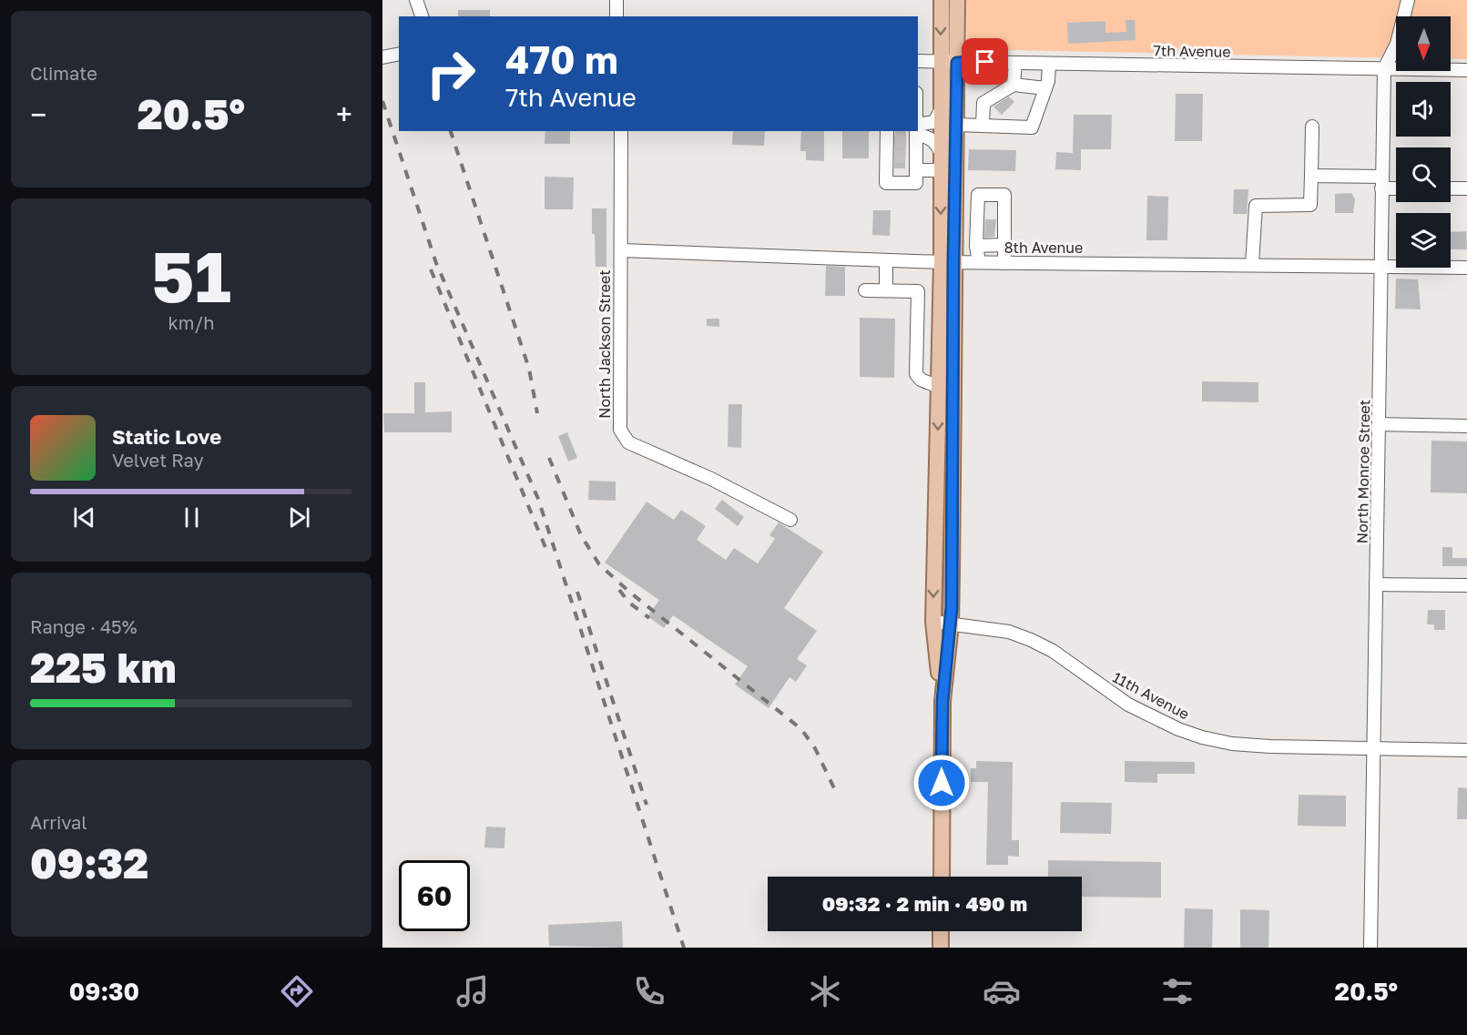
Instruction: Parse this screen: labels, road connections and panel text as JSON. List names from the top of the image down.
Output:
{
  "streets": {
    "street": [
      "7th Avenue",
      "8th Avenue",
      "North Jackson Street",
      "North Monroe Street",
      "11th Avenue"
    ]
  },
  "crossings": [
    ["7th Avenue", "North Monroe Street"],
    ["8th Avenue", "North Jackson Street"],
    ["8th Avenue", "North Monroe Street"],
    ["North Monroe Street", "11th Avenue"]
  ],
  "north": "bottom",
  "page": {
    "tile": [
      "Climate",
      ["51", "km/h"],
      ["Range · 45%", "225 km"],
      ["Arrival", "09:32"]
    ],
    "turn": ["470 m", "7th Avenue"],
    "heat": ["−", "20.5°", "+"],
    "song": ["Static Love", "Velvet Ray"],
    "limit": "60",
    "trip": "09:32 · 2 min · 490 m",
    "tabs": ["09:30", "20.5°"]
  }
}
